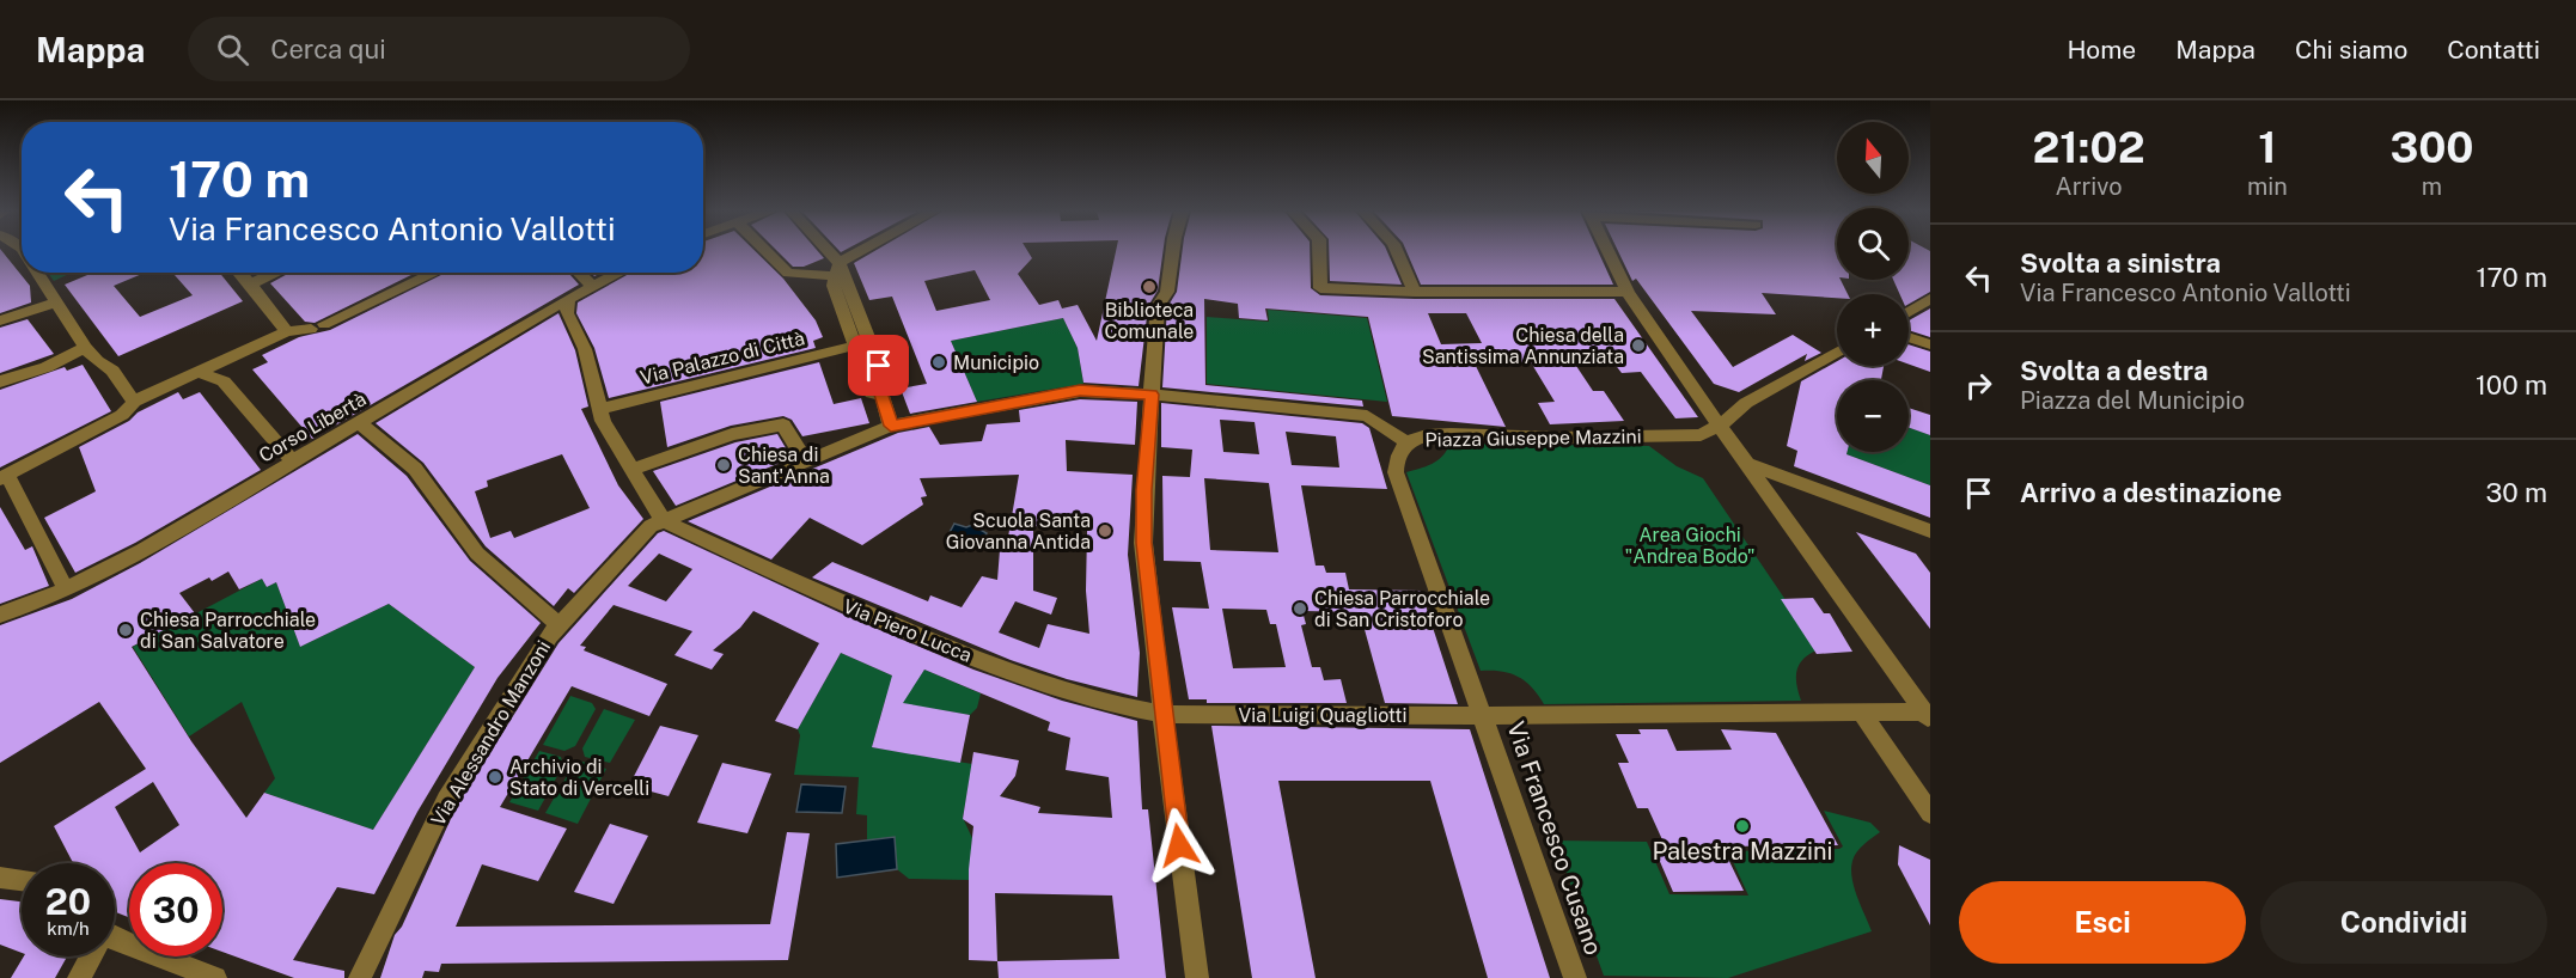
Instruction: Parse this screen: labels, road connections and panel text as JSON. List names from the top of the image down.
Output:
{
  "streets": {
    "street": [
      "Via Palazzo di Città",
      "Corso Libertà",
      "Piazza Giuseppe Mazzini",
      "Via Piero Lucca",
      "Via Luigi Quagliotti",
      "Via Alessandro Manzoni",
      "Via Francesco Cusano"
    ]
  },
  "crossings": [
    ["Piazza Giuseppe Mazzini", "Via Luigi Quagliotti"],
    ["Piazza Giuseppe Mazzini", "Via Alessandro Manzoni"],
    ["Piazza Giuseppe Mazzini", "Via Francesco Cusano"],
    ["Via Piero Lucca", "Via Luigi Quagliotti"],
    ["Via Piero Lucca", "Via Alessandro Manzoni"],
    ["Via Luigi Quagliotti", "Via Francesco Cusano"]
  ],
  "parks": ["Area Giochi \"Andrea Bodo\""],
  "places": [
    "Biblioteca Comunale",
    "Chiesa della Santissima Annunziata",
    "Municipio",
    "Chiesa di Sant'Anna",
    "Scuola Santa Giovanna Antida",
    "Chiesa Parrocchiale di San Cristoforo",
    "Chiesa Parrocchiale di San Salvatore",
    "Archivio di Stato di Vercelli",
    "Palestra Mazzini"
  ],
  "north": "top",
  "page": {
    "header": "Mappa",
    "search": "Cerca qui",
    "nav": [
      "Home",
      "Mappa",
      "Chi siamo",
      "Contatti"
    ],
    "eta": [
      "21:02",
      "Arrivo",
      "1",
      "min",
      "300",
      "m"
    ],
    "map_buttons": ["+", "−"],
    "turn": ["170 m", "Via Francesco Antonio Vallotti"],
    "list": [
      {
        "name": "Svolta a sinistra",
        "note": "Via Francesco Antonio Vallotti",
        "value": "170 m"
      },
      {
        "name": "Svolta a destra",
        "note": "Piazza del Municipio",
        "value": "100 m"
      },
      {
        "name": "Arrivo a destinazione",
        "value": "30 m"
      }
    ],
    "speed": "20 km/h",
    "limit": "30",
    "buttons": ["Esci", "Condividi"]
  }
}
